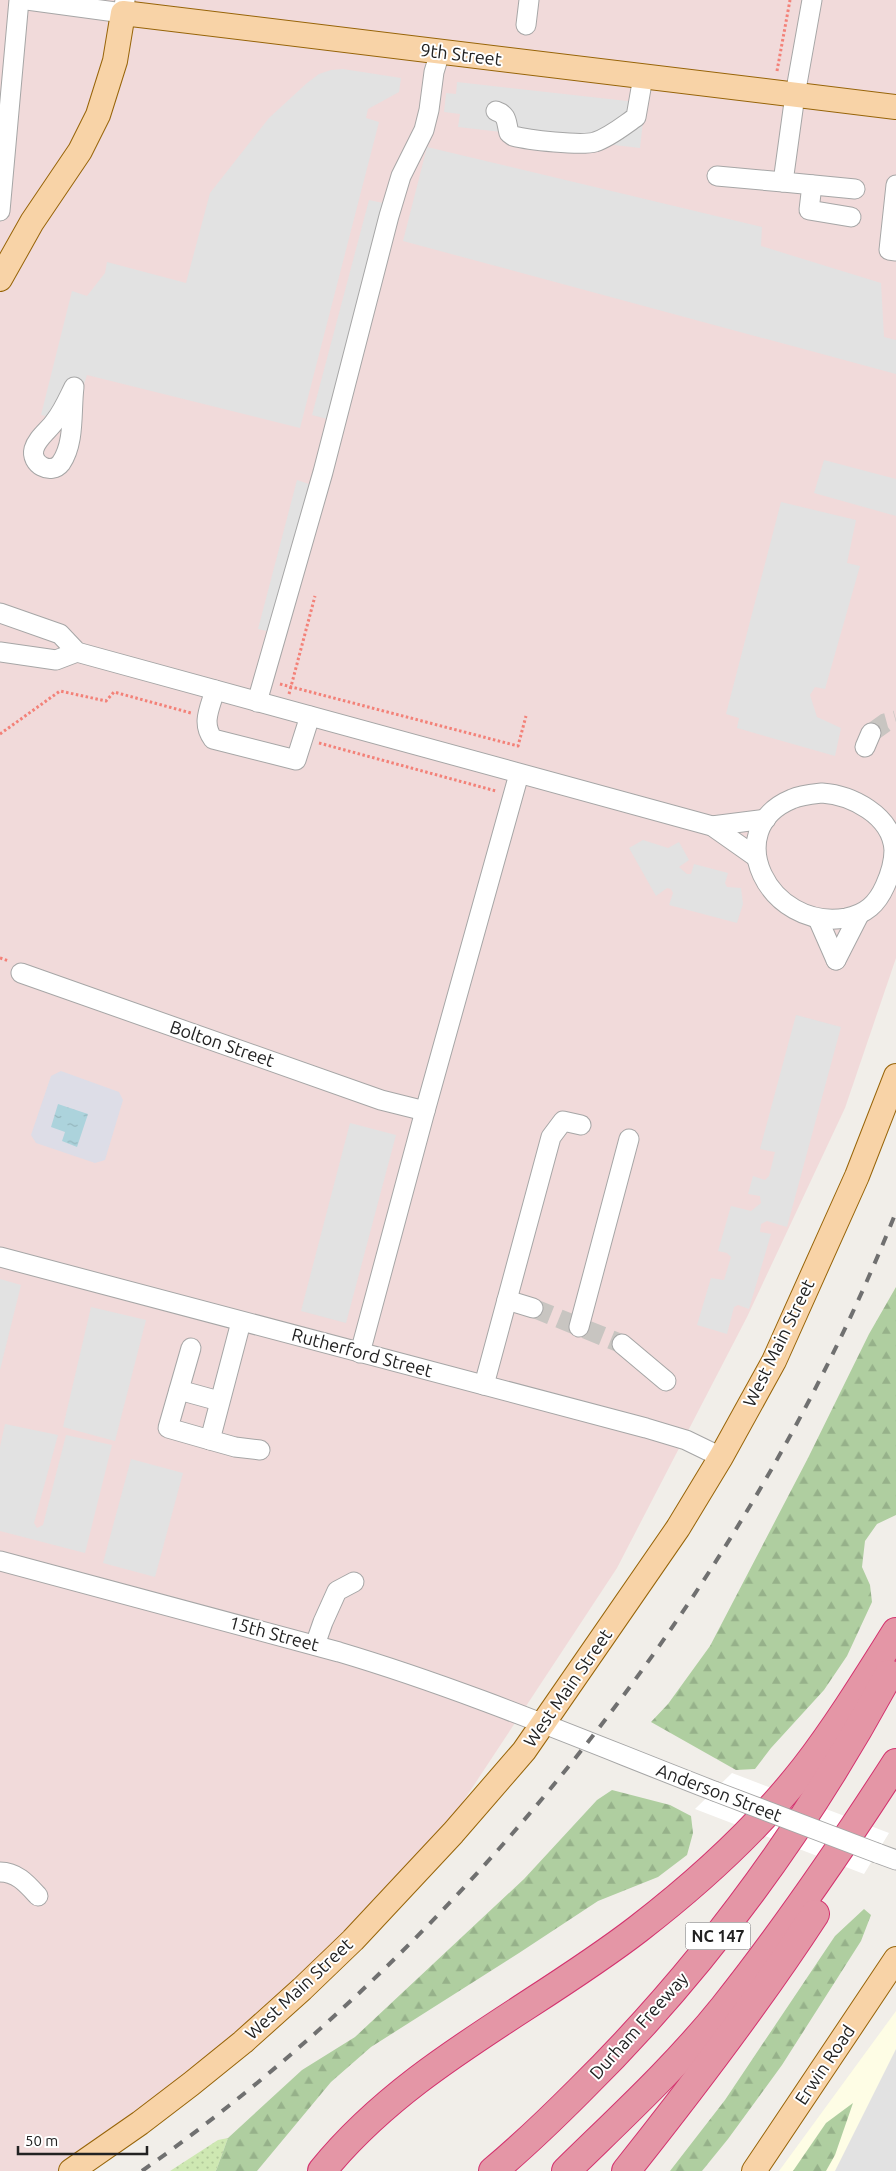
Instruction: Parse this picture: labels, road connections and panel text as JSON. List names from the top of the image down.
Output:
{
  "streets": {
    "highway": ["NC 147", "Durham Freeway"],
    "main road": ["9th Street", "West Main Street", "Erwin Road"],
    "street": [
      "Bolton Street",
      "Rutherford Street",
      "15th Street",
      "Anderson Street"
    ]
  },
  "crossings": [
    ["West Main Street", "Rutherford Street"],
    ["West Main Street", "15th Street"],
    ["West Main Street", "Anderson Street"],
    ["15th Street", "Anderson Street"]
  ],
  "scale_bar": "50 m"
}
